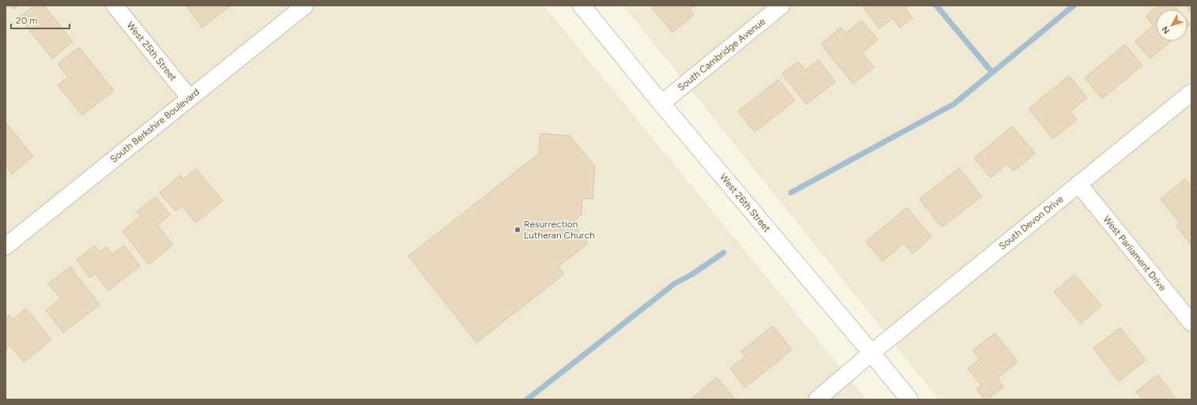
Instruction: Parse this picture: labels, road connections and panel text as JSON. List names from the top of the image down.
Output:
{
  "streets": {
    "main road": ["West 26th Street"],
    "street": [
      "West 25th Street",
      "South Cambridge Avenue",
      "South Berkshire Boulevard",
      "South Devon Drive",
      "West Parliament Drive"
    ]
  },
  "crossings": [
    ["West 25th Street", "South Berkshire Boulevard"],
    ["South Cambridge Avenue", "West 26th Street"],
    ["West 26th Street", "South Devon Drive"],
    ["South Devon Drive", "West Parliament Drive"]
  ],
  "places": ["Resurrection Lutheran Church"],
  "scale_bar": "20 m",
  "north": "bottom left"
}
